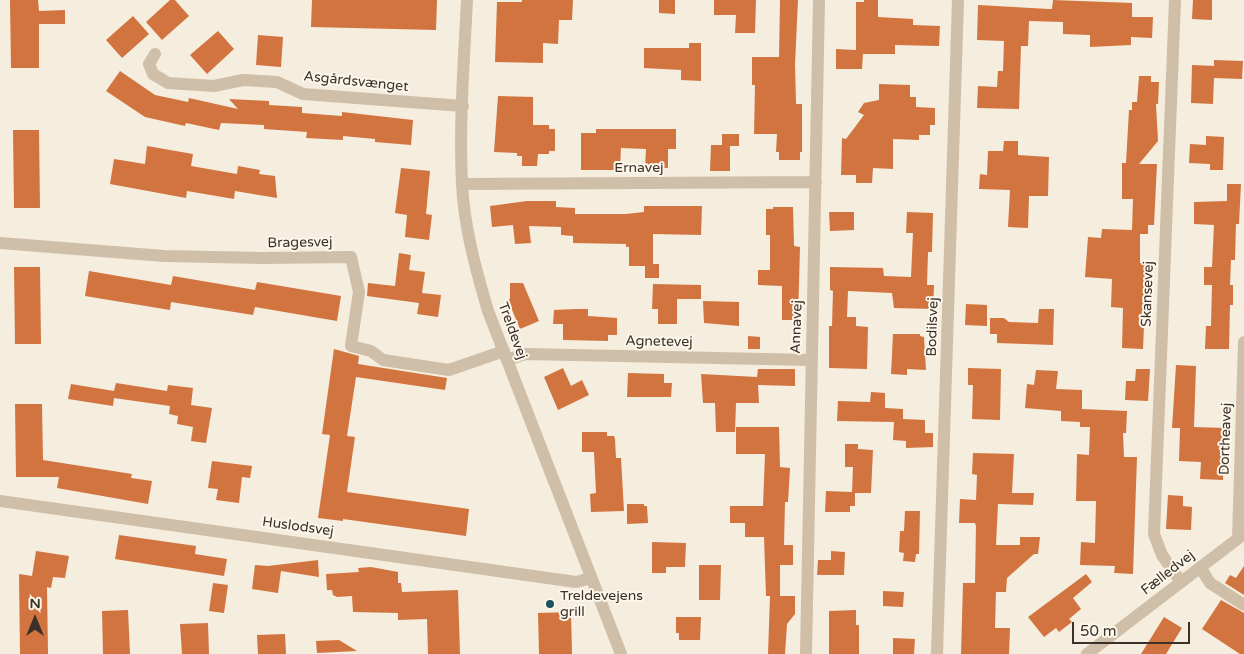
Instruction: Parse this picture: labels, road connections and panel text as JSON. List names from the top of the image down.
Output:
{
  "streets": {
    "street": [
      "Asgårdsvænget",
      "Ernavej",
      "Bragesvej",
      "Skansevej",
      "Annavej",
      "Bodilsvej",
      "Treldevej",
      "Agnetevej",
      "Dortheavej",
      "Huslodsvej",
      "Fælledvej"
    ]
  },
  "crossings": [
    ["Asgårdsvænget", "Treldevej"],
    ["Ernavej", "Annavej"],
    ["Ernavej", "Treldevej"],
    ["Bragesvej", "Treldevej"],
    ["Bragesvej", "Agnetevej"],
    ["Skansevej", "Fælledvej"],
    ["Annavej", "Agnetevej"],
    ["Treldevej", "Agnetevej"],
    ["Treldevej", "Huslodsvej"],
    ["Dortheavej", "Fælledvej"]
  ],
  "places": ["Treldevejens grill"],
  "scale_bar": "50 m",
  "north": "top"
}
